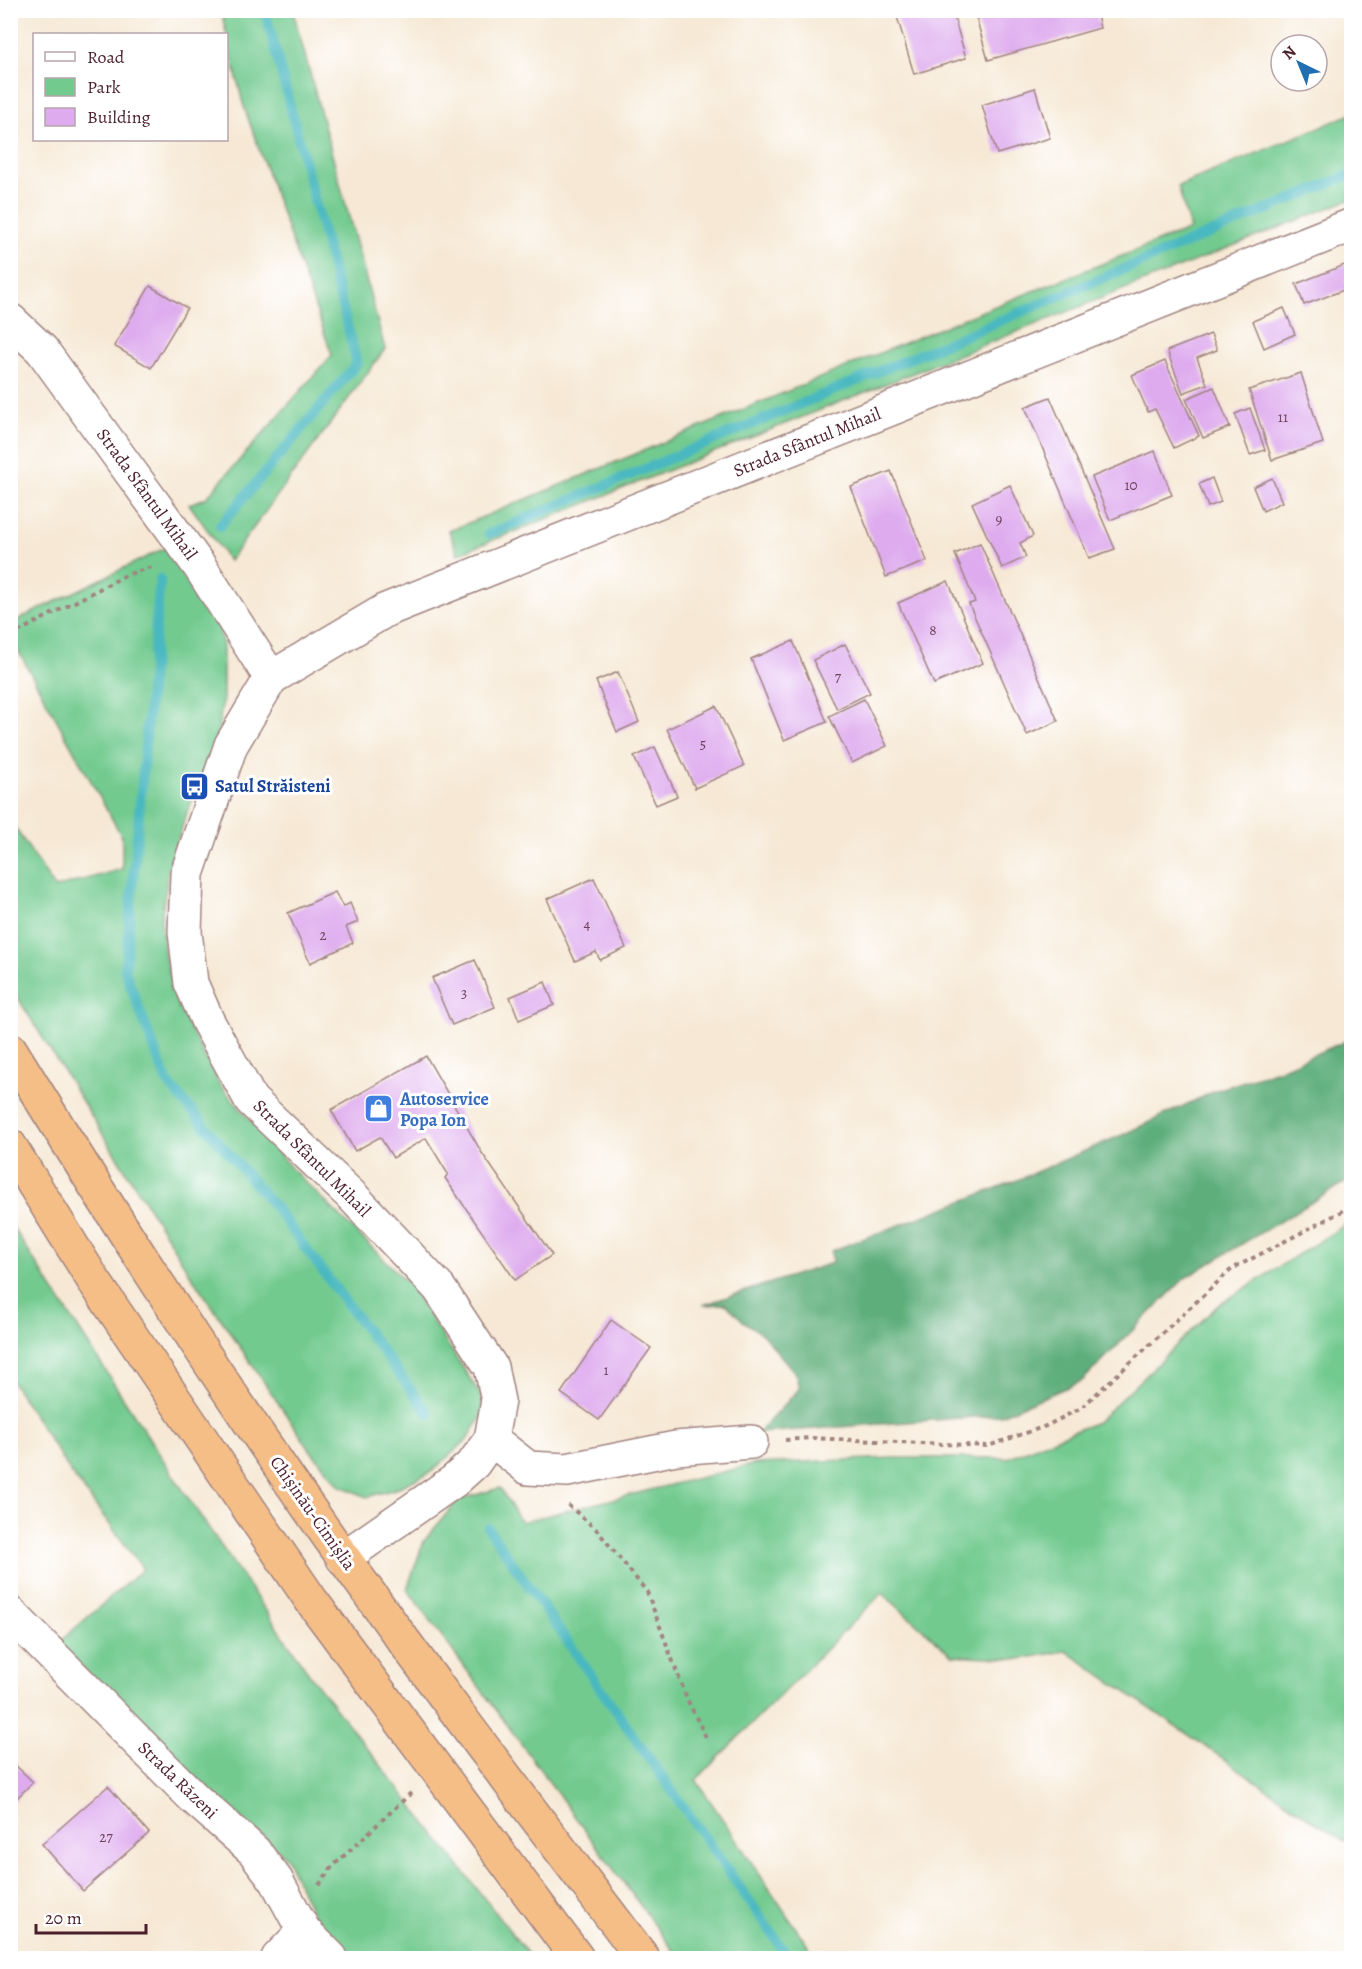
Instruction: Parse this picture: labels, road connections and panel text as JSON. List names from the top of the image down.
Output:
{
  "streets": {
    "highway": ["Chișinău-Cimișlia"],
    "street": ["Strada Sfântul Mihail", "Strada Răzeni"]
  },
  "crossings": [
    ["Strada Sfântul Mihail", "Chișinău-Cimișlia"]
  ],
  "places": {
    "bus stop": ["Satul Străisteni"],
    "shop": ["Autoservice Popa Ion"]
  },
  "house_numbers": [
    "11",
    "10",
    "9",
    "8",
    "7",
    "5",
    "4",
    "2",
    "3",
    "1",
    "27"
  ],
  "legend": ["Road", "Park", "Building"],
  "scale_bar": "20 m",
  "north": "top left"
}
